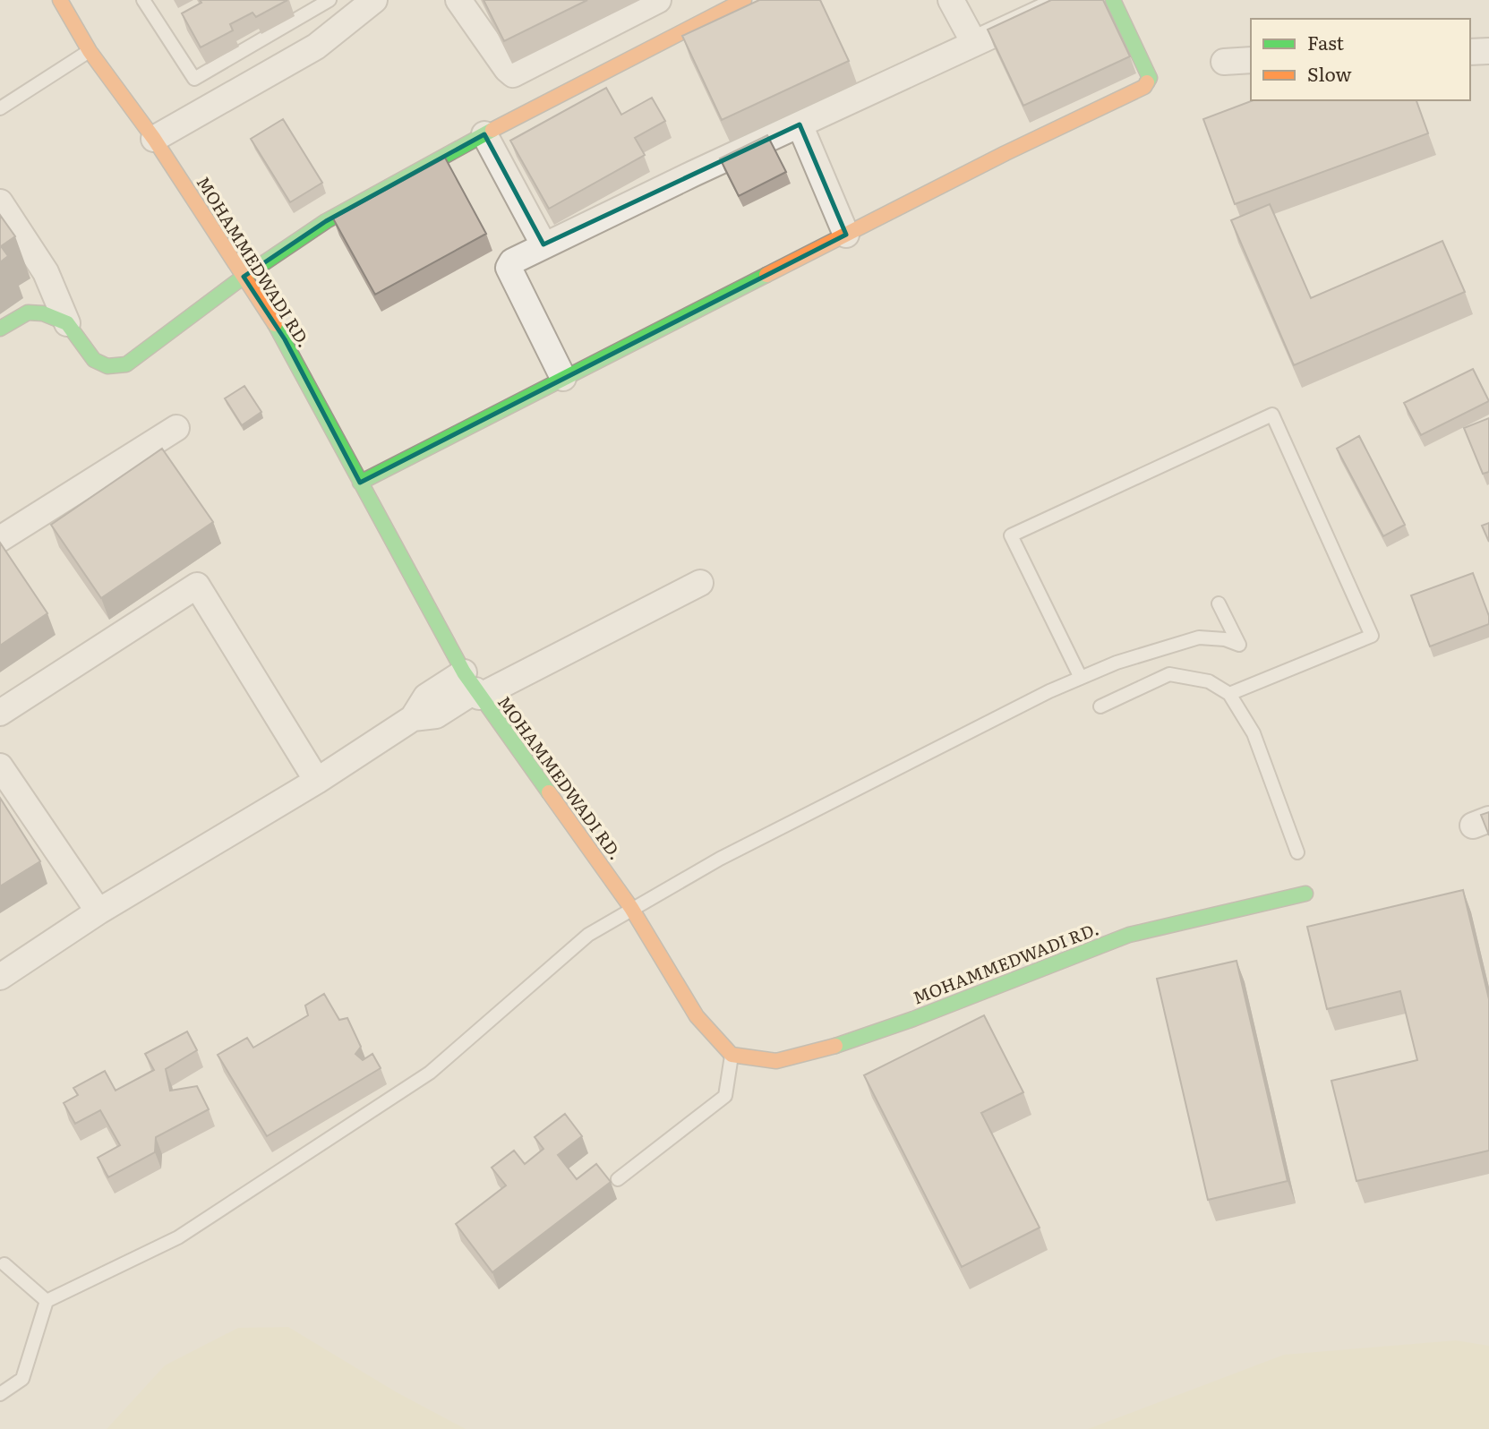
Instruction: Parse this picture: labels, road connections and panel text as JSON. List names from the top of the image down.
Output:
{
  "streets": {
    "street": ["MOHAMMEDWADI RD."]
  },
  "legend": ["Fast", "Slow"]
}
